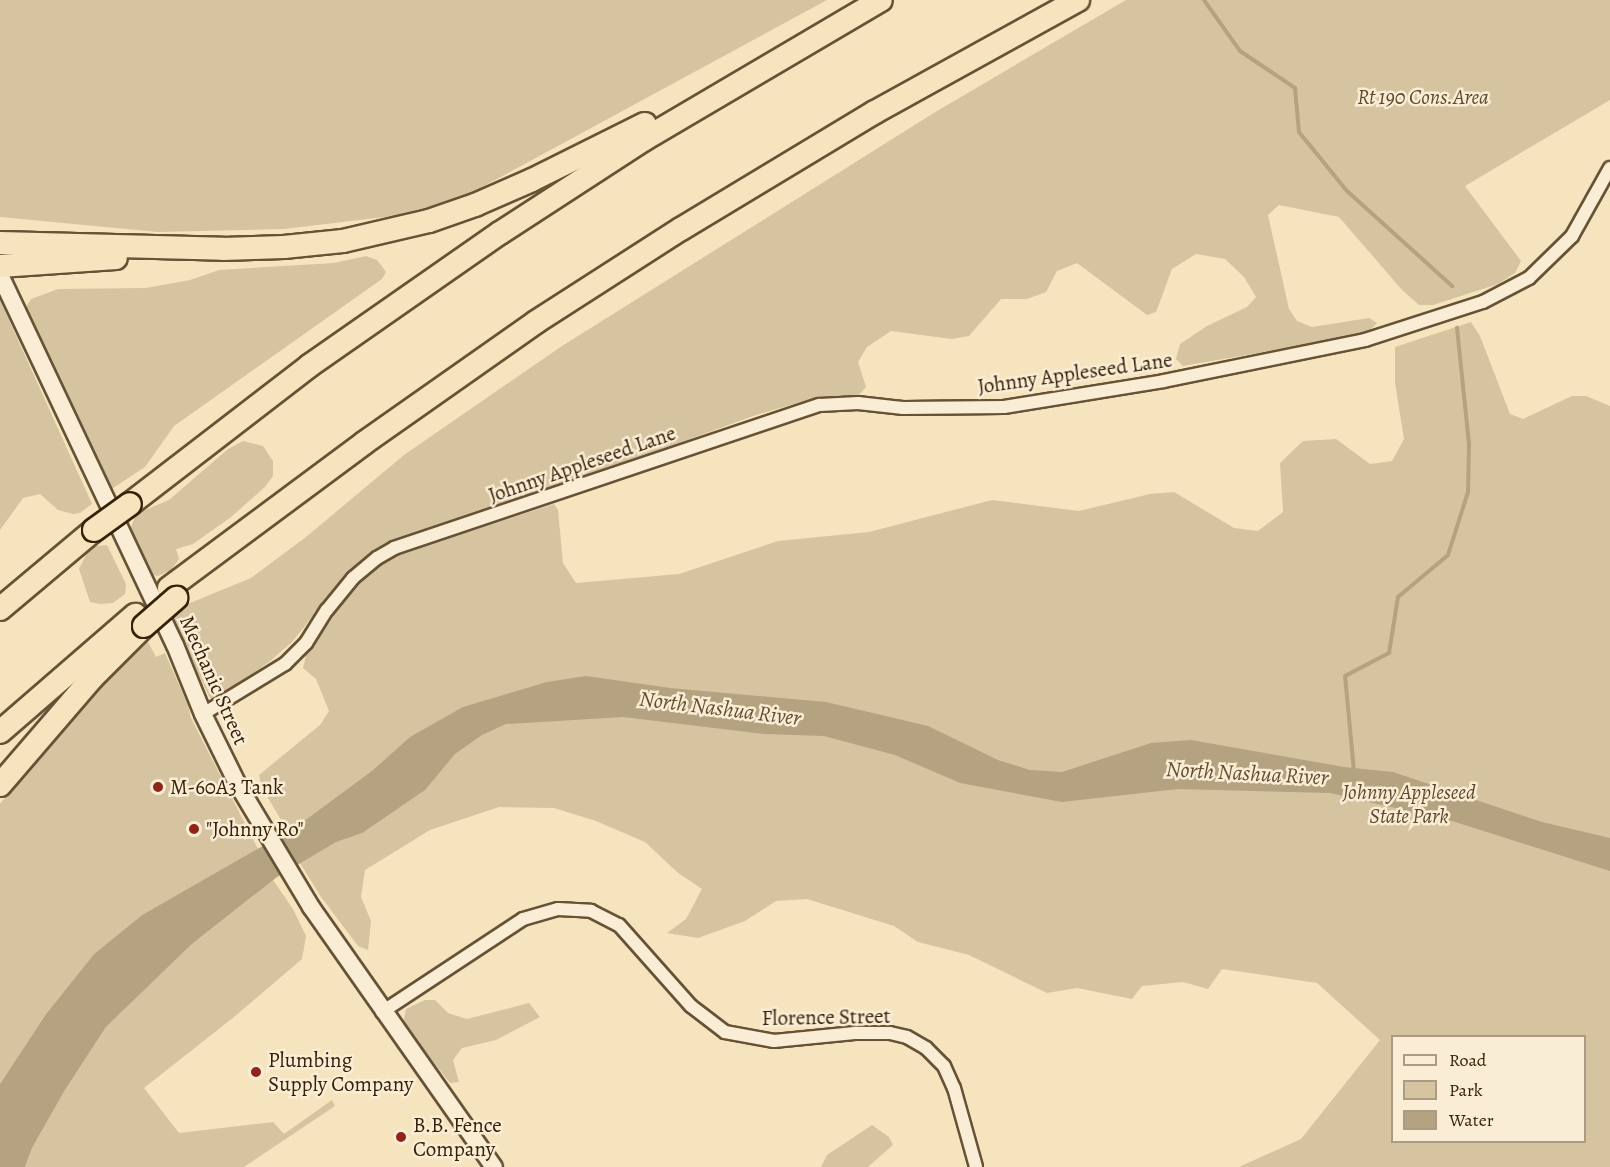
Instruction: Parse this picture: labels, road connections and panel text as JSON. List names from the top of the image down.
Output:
{
  "streets": {
    "main road": ["Mechanic Street"],
    "street": ["Johnny Appleseed Lane", "Florence Street"]
  },
  "crossings": [
    ["Johnny Appleseed Lane", "Mechanic Street"],
    ["Mechanic Street", "Florence Street"]
  ],
  "water": ["North Nashua River"],
  "parks": ["Rt 190 Cons.Area", "Johnny Appleseed State Park"],
  "places": [
    "M-60A3 Tank",
    "\"Johnny Ro\"",
    "Plumbing Supply Company",
    "B.B. Fence Company"
  ],
  "legend": ["Road", "Park", "Water"]
}
